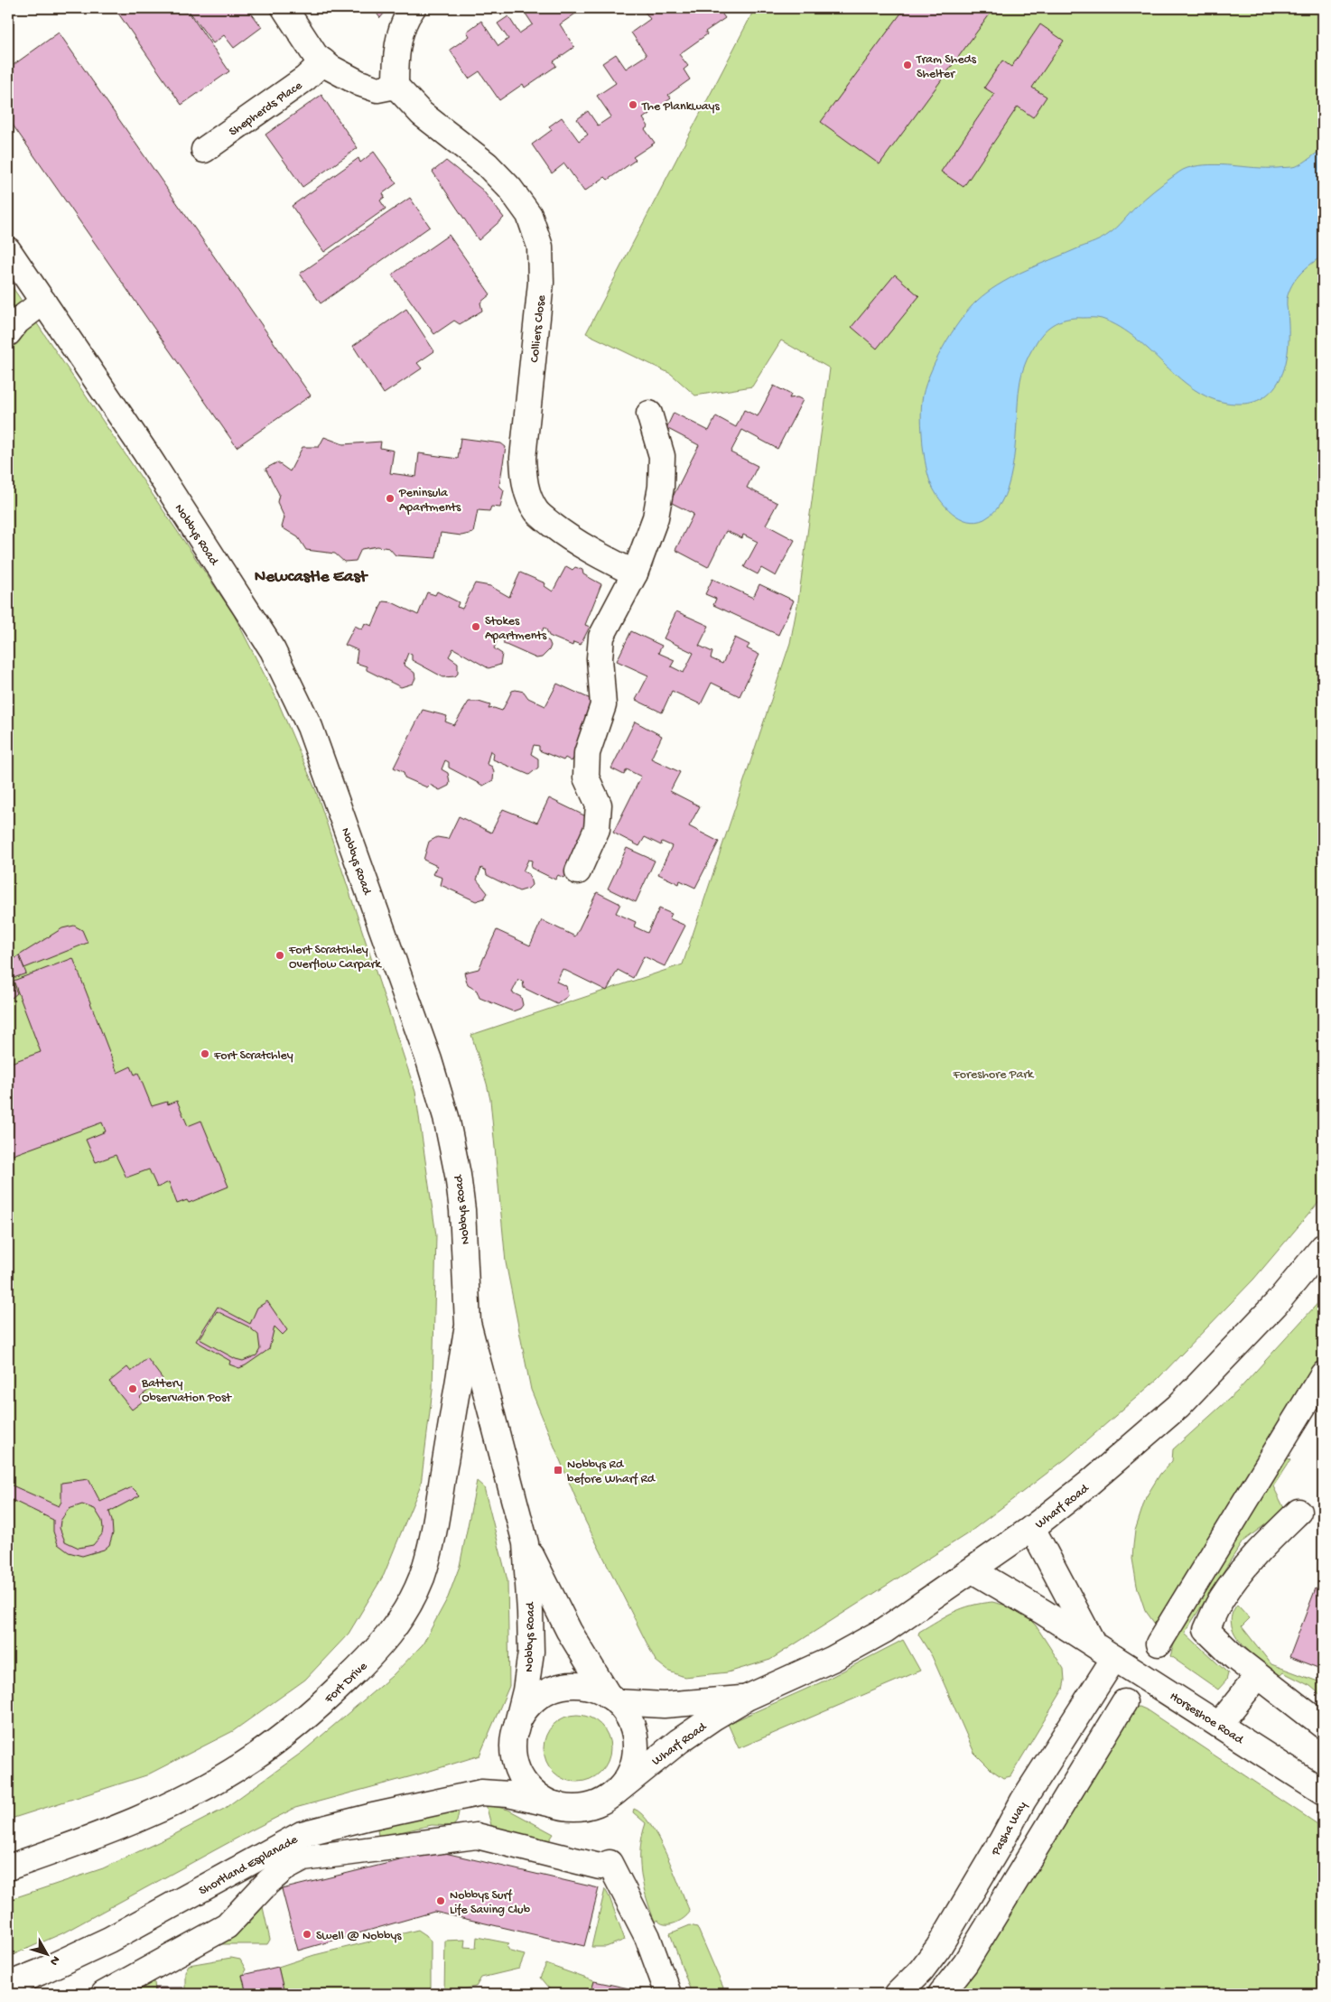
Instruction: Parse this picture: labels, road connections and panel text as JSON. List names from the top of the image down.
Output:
{
  "streets": {
    "street": [
      "Shepherds Place",
      "Colliers Close",
      "Nobbys Road",
      "Wharf Road",
      "Fort Drive",
      "Horseshoe Road",
      "Pasha Way",
      "Shortland Esplanade"
    ]
  },
  "crossings": [
    ["Nobbys Road", "Wharf Road"],
    ["Nobbys Road", "Fort Drive"],
    ["Nobbys Road", "Shortland Esplanade"],
    ["Wharf Road", "Horseshoe Road"],
    ["Wharf Road", "Shortland Esplanade"],
    ["Horseshoe Road", "Pasha Way"]
  ],
  "districts": ["Newcastle East"],
  "parks": ["Foreshore Park"],
  "places": {
    "other": [
      "Tram Sheds Shelter",
      "The Plankways",
      "Peninsula Apartments",
      "Stokes Apartments",
      "Fort Scratchley Overflow Carpark",
      "Fort Scratchley",
      "Battery Observation Post",
      "Nobbys Surf Life Saving Club",
      "Swell @ Nobbys"
    ],
    "transit": ["Nobbys Rd before Wharf Rd"]
  },
  "north": "bottom right"
}
